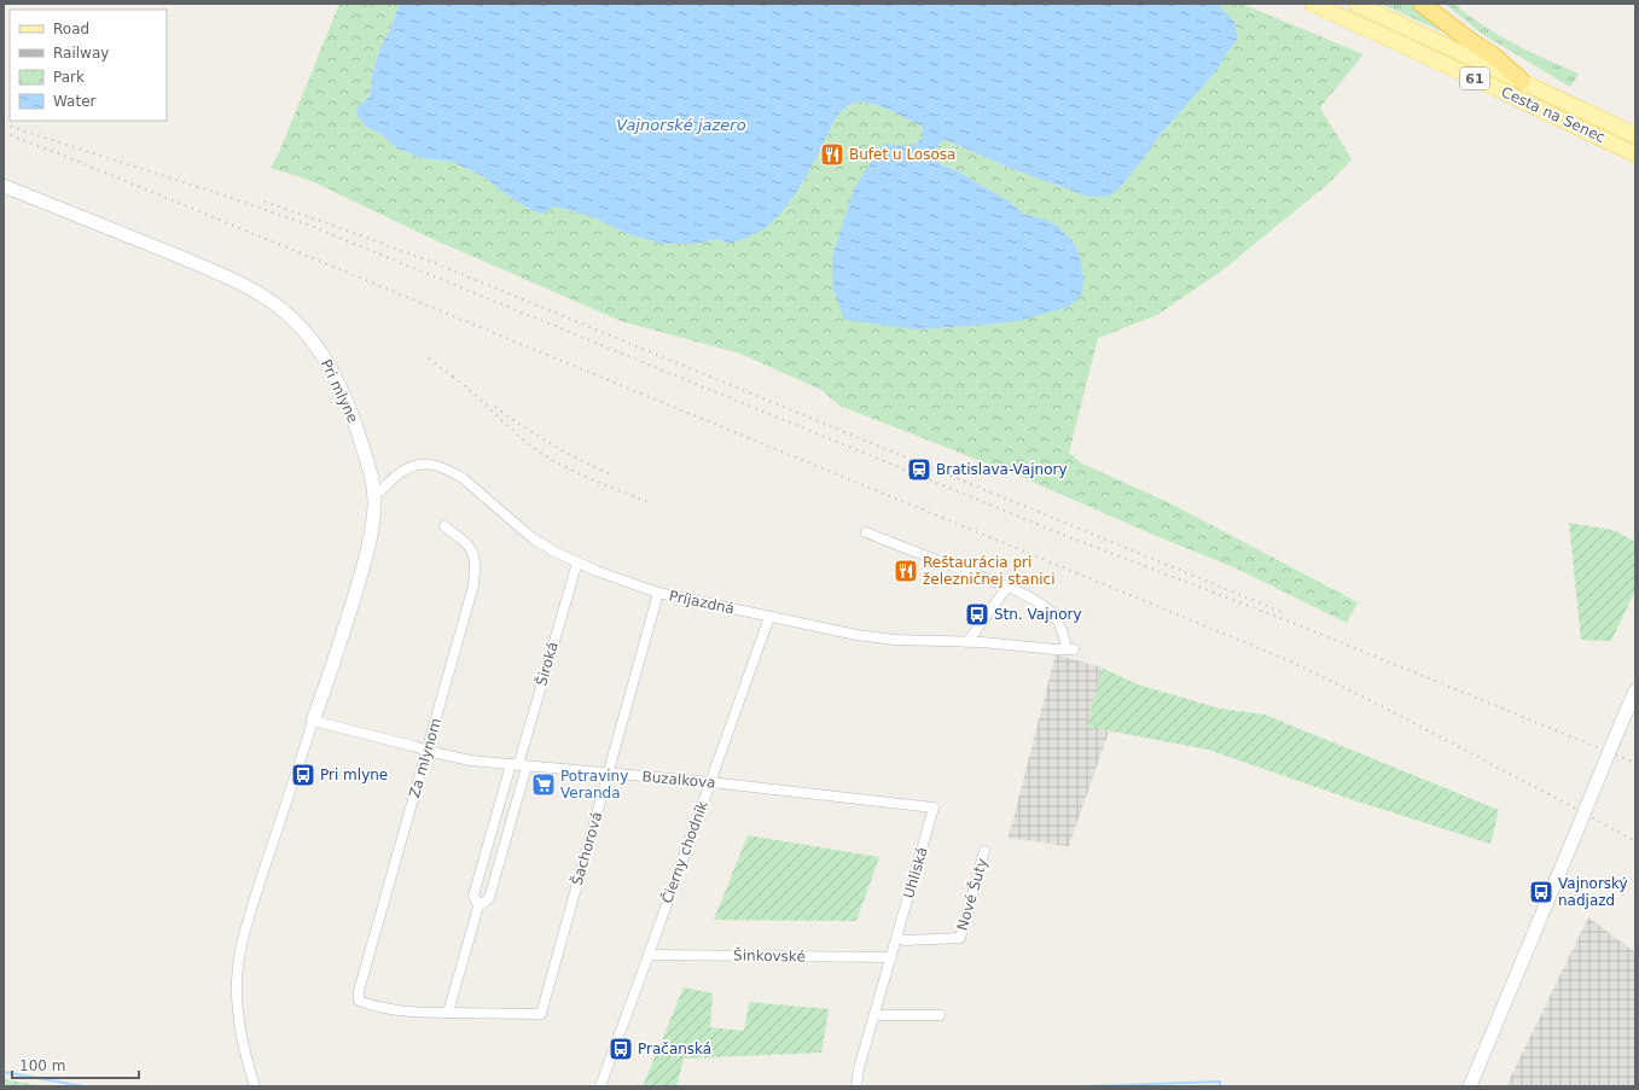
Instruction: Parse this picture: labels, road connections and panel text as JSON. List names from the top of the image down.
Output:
{
  "streets": {
    "main road": ["61", "Cesta na Senec"],
    "street": [
      "Pri mlyne",
      "Príjazdná",
      "Široká",
      "Za mlynom",
      "Buzalkova",
      "Šachorová",
      "Čierny chodník",
      "Uhliská",
      "Nové Šuty",
      "Šinkovské"
    ]
  },
  "crossings": [
    ["Pri mlyne", "Príjazdná"],
    ["Pri mlyne", "Buzalkova"],
    ["Príjazdná", "Široká"],
    ["Príjazdná", "Šachorová"],
    ["Príjazdná", "Čierny chodník"],
    ["Široká", "Za mlynom"],
    ["Široká", "Buzalkova"],
    ["Široká", "Šachorová"],
    ["Za mlynom", "Buzalkova"],
    ["Za mlynom", "Šachorová"],
    ["Buzalkova", "Šachorová"],
    ["Buzalkova", "Čierny chodník"],
    ["Buzalkova", "Uhliská"],
    ["Čierny chodník", "Šinkovské"],
    ["Uhliská", "Nové Šuty"],
    ["Uhliská", "Šinkovské"]
  ],
  "water": ["Vajnorské jazero"],
  "places": {
    "restaurant": ["Bufet u Lososa", "Reštaurácia pri železničnej stanici"],
    "station": ["Bratislava-Vajnory"],
    "bus stop": [
      "Stn. Vajnory",
      "Pri mlyne",
      "Vajnorský nadjazd",
      "Pračanská"
    ],
    "supermarket": ["Potraviny Veranda"]
  },
  "legend": [
    "Road",
    "Railway",
    "Park",
    "Water"
  ],
  "scale_bar": "100 m"
}
